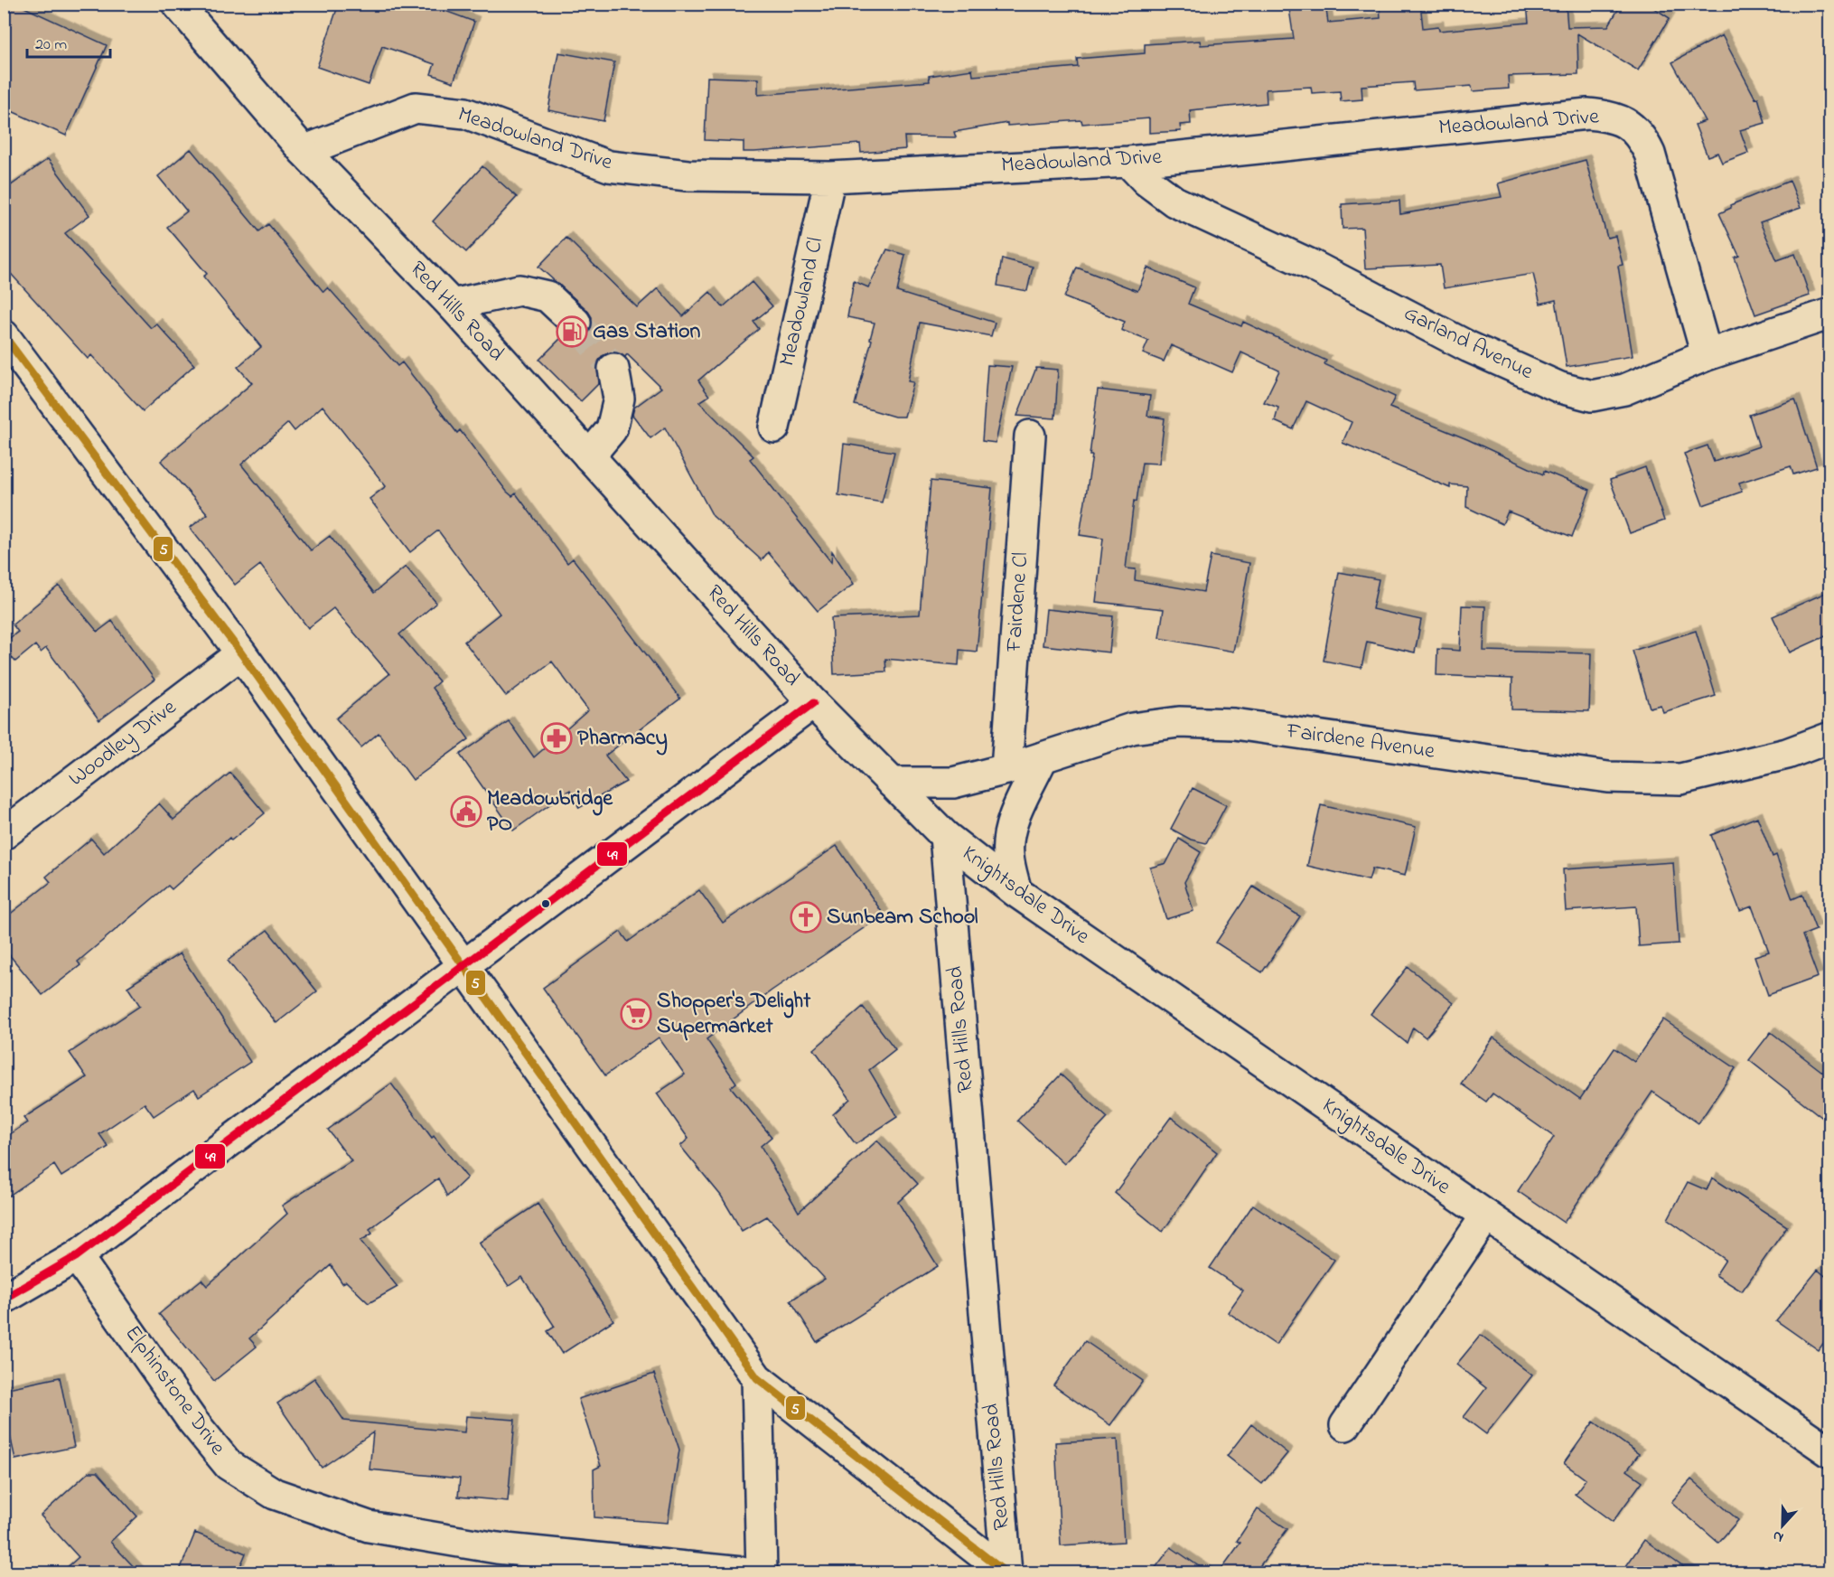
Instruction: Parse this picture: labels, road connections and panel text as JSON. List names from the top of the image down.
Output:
{
  "streets": {
    "street": [
      "Meadowland Drive",
      "Meadowland Cl",
      "Red Hills Road",
      "Garland Avenue",
      "Fairdene Cl",
      "Fairdene Avenue",
      "Woodley Drive",
      "Knightsdale Drive",
      "Elphinstone Drive"
    ]
  },
  "crossings": [
    ["Meadowland Drive", "Meadowland Cl"],
    ["Meadowland Drive", "Red Hills Road"],
    ["Meadowland Drive", "Garland Avenue"],
    ["Red Hills Road", "Fairdene Avenue"],
    ["Red Hills Road", "Knightsdale Drive"],
    ["Fairdene Cl", "Fairdene Avenue"]
  ],
  "places": {
    "fuel station": ["Gas Station"],
    "pharmacy": ["Pharmacy"],
    "public building": ["Meadowbridge PO"],
    "church": ["Sunbeam School"],
    "supermarket": ["Shopper's Delight Supermarket"]
  },
  "lines": ["transit line 5", "transit line 49"],
  "scale_bar": "20 m",
  "north": "bottom"
}
